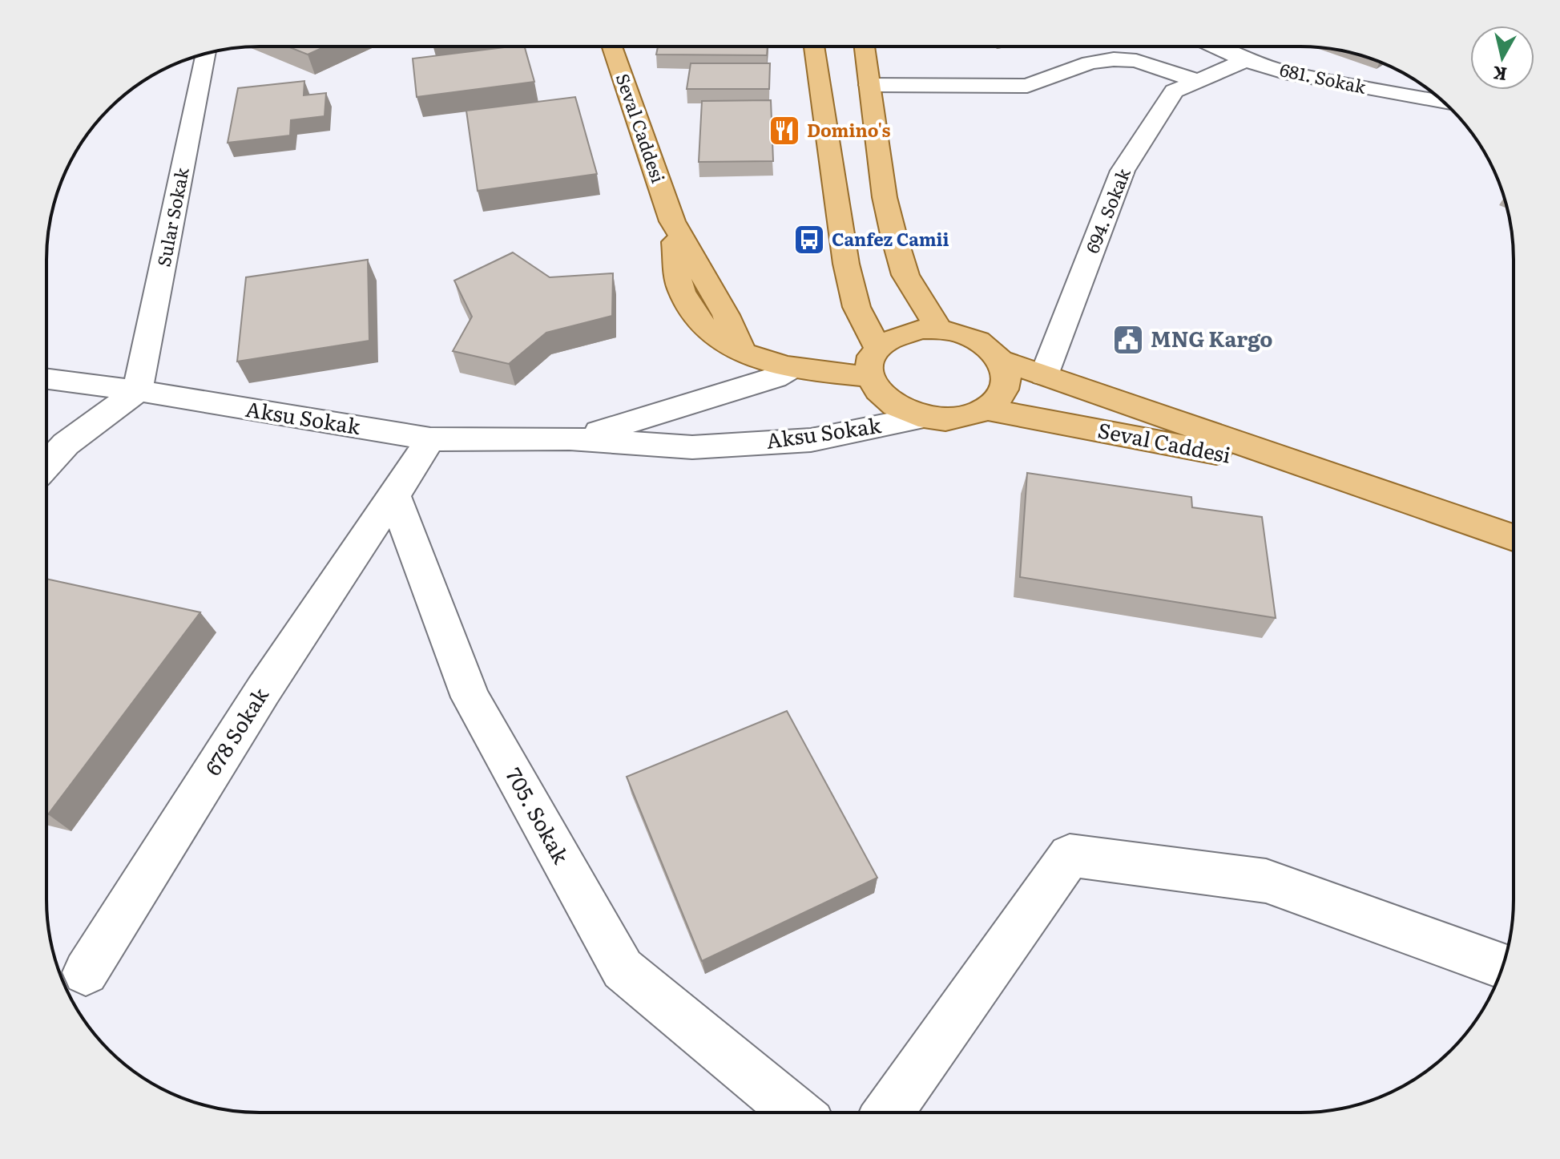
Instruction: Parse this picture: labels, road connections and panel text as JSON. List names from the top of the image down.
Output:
{
  "streets": {
    "main road": ["Seval Caddesi"],
    "street": [
      "681. Sokak",
      "694. Sokak",
      "Sular Sokak",
      "Aksu Sokak",
      "678 Sokak",
      "705. Sokak"
    ]
  },
  "crossings": [
    ["681. Sokak", "694. Sokak"],
    ["Seval Caddesi", "694. Sokak"],
    ["Seval Caddesi", "Aksu Sokak"],
    ["Sular Sokak", "Aksu Sokak"],
    ["678 Sokak", "705. Sokak"]
  ],
  "places": {
    "restaurant": ["Domino's"],
    "bus stop": ["Canfez Camii"],
    "public building": ["MNG Kargo"]
  },
  "north": "bottom"
}
